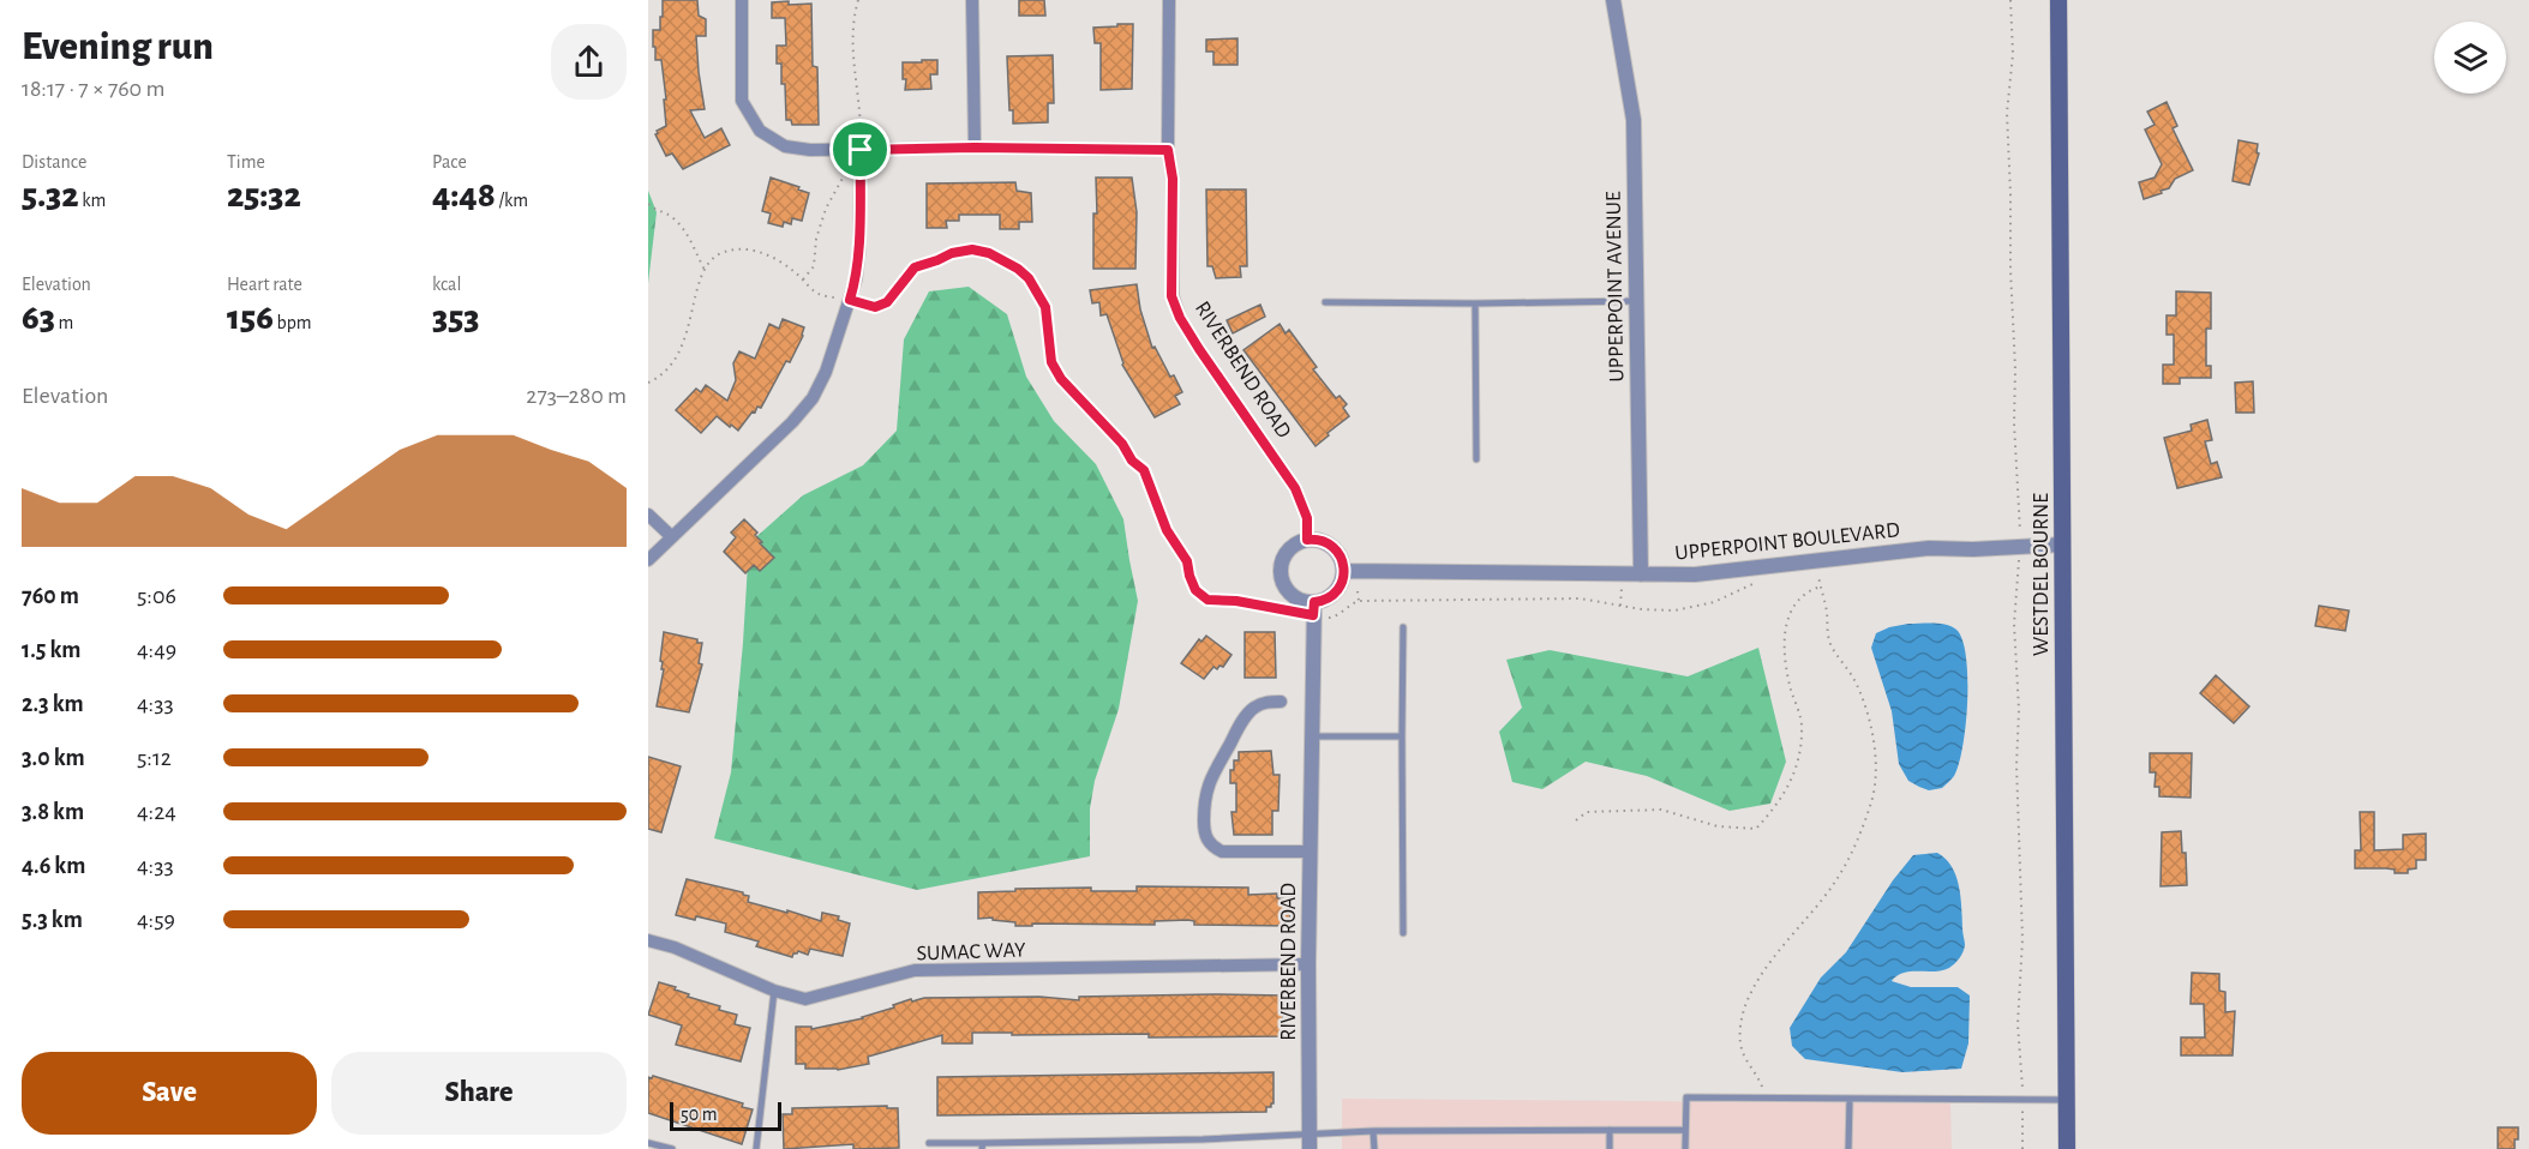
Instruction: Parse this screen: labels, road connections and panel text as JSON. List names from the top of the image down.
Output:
{
  "streets": {
    "main road": ["WESTDEL BOURNE"],
    "street": [
      "UPPERPOINT AVENUE",
      "RIVERBEND ROAD",
      "UPPERPOINT BOULEVARD",
      "SUMAC WAY"
    ]
  },
  "crossings": [
    ["UPPERPOINT AVENUE", "UPPERPOINT BOULEVARD"],
    ["RIVERBEND ROAD", "UPPERPOINT BOULEVARD"],
    ["RIVERBEND ROAD", "SUMAC WAY"],
    ["UPPERPOINT BOULEVARD", "WESTDEL BOURNE"]
  ],
  "scale_bar": "50 m",
  "page": {
    "heading": ["Evening run", "18:17 · 7 × 760 m"],
    "stats": [
      ["Distance", "5.32 km"],
      ["Time", "25:32"],
      ["Pace", "4:48 /km"],
      ["Elevation", "63 m"],
      ["Heart rate", "156 bpm"],
      ["kcal", "353"]
    ],
    "chart": ["Elevation", "273–280 m"],
    "list": [
      {
        "name": "760 m",
        "note": "5:06"
      },
      {
        "name": "1.5 km",
        "note": "4:49"
      },
      {
        "name": "2.3 km",
        "note": "4:33"
      },
      {
        "name": "3.0 km",
        "note": "5:12"
      },
      {
        "name": "3.8 km",
        "note": "4:24"
      },
      {
        "name": "4.6 km",
        "note": "4:33"
      },
      {
        "name": "5.3 km",
        "note": "4:59"
      }
    ],
    "buttons": ["Save", "Share"],
    "scale": "50 m"
  }
}
